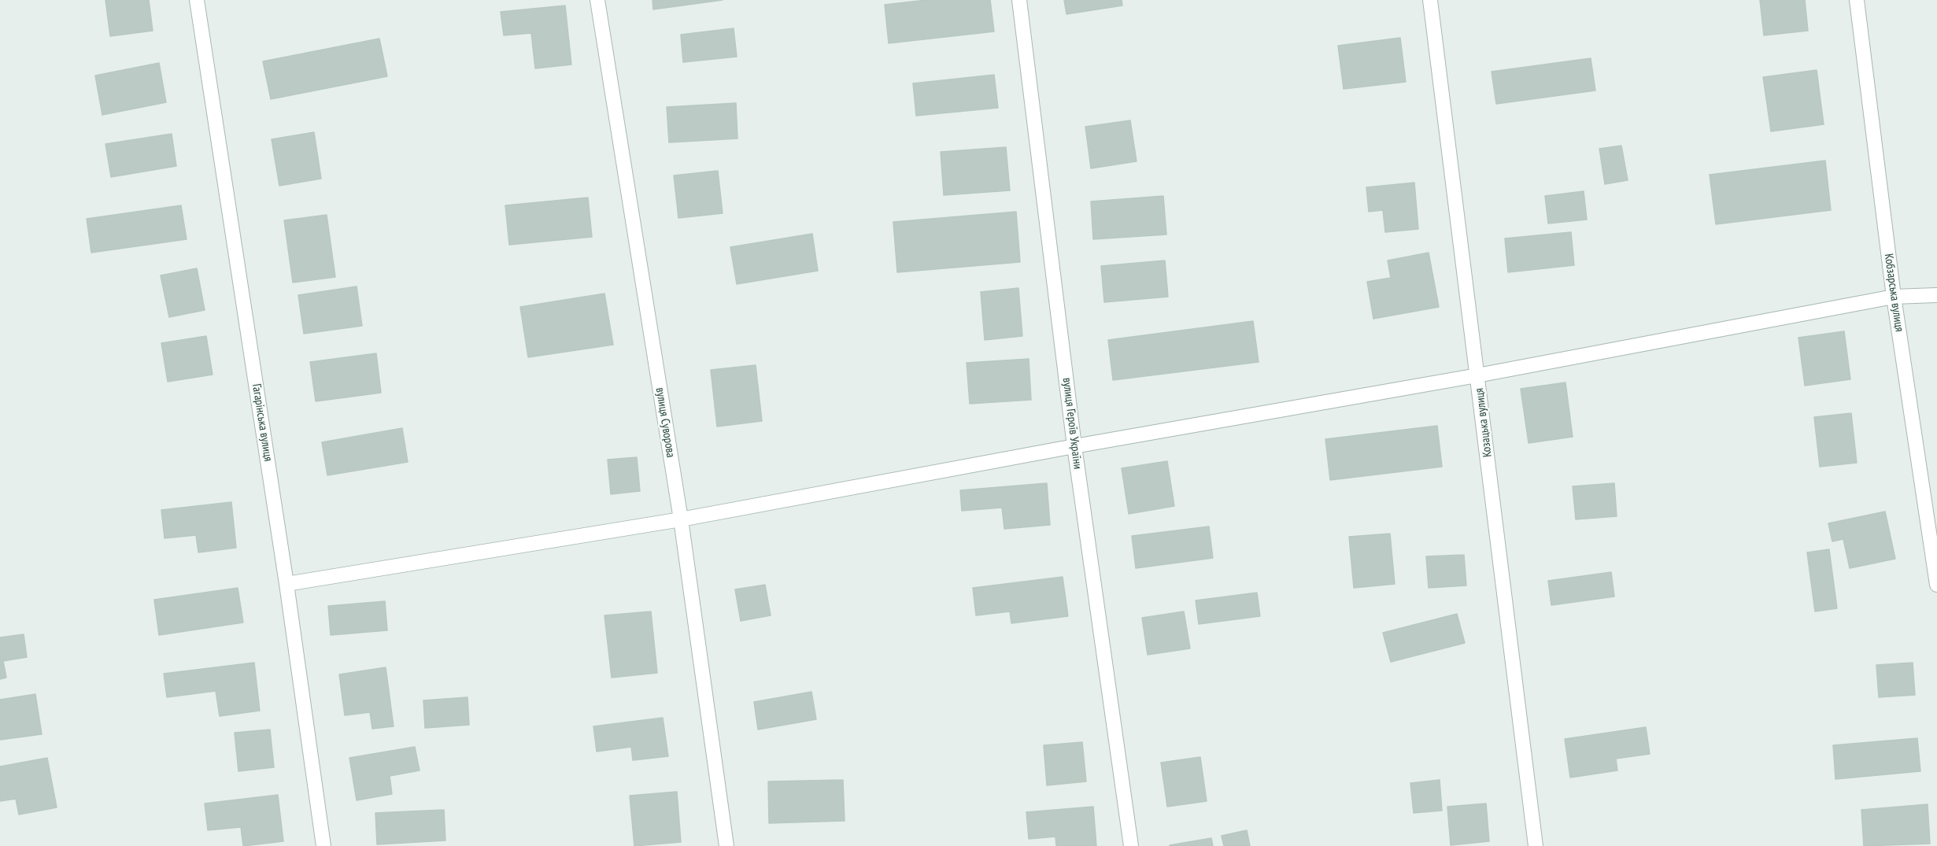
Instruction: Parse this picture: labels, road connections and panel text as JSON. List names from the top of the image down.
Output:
{
  "streets": {
    "street": [
      "Кобзарська вулиця",
      "Гагарінська вулиця",
      "вулиця Суворова",
      "Козацька вулиця",
      "вулиця Героїв України"
    ]
  }
}
